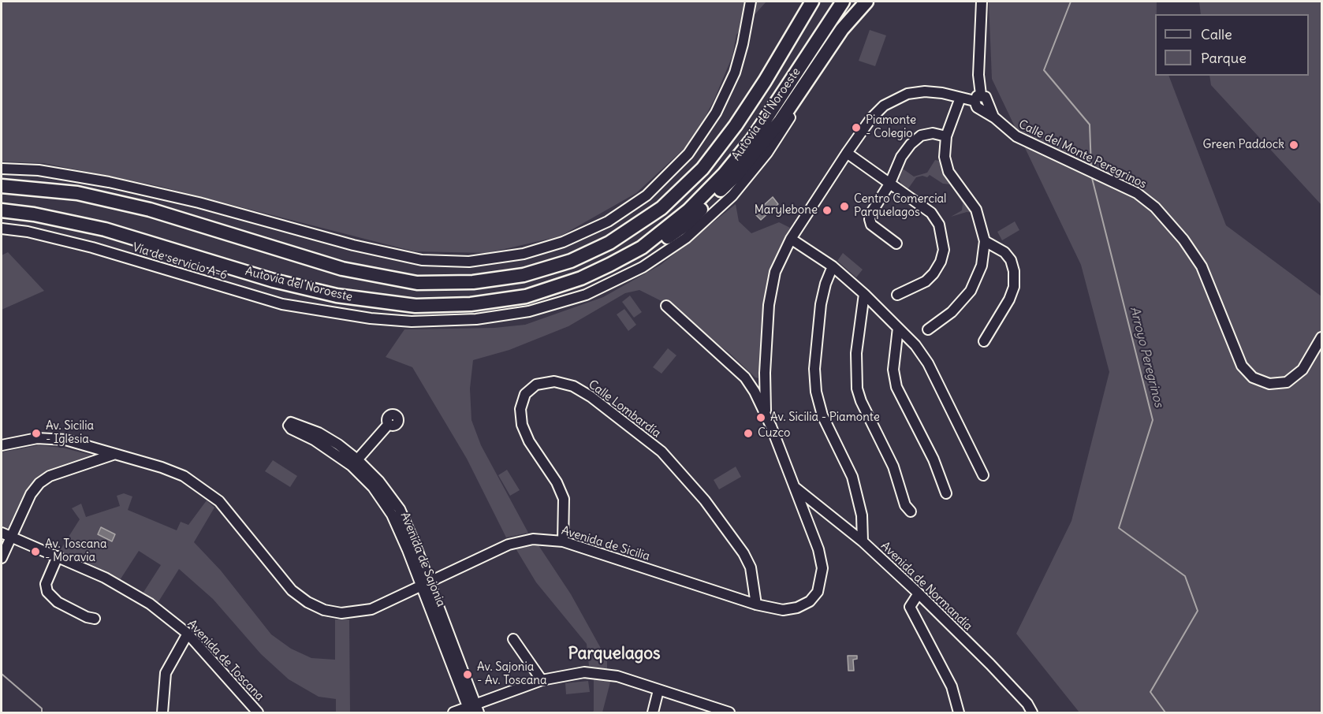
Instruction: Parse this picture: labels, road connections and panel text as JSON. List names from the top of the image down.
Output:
{
  "streets": {
    "highway": ["Autovía del Noroeste"],
    "street": [
      "Calle del Monte Peregrinos",
      "Vía de servicio A-6",
      "Calle Lombardía",
      "Avenida de Sicilia",
      "Avenida de Sajonia",
      "Avenida de Normandía",
      "Avenida de Toscana"
    ]
  },
  "crossings": [
    ["Calle del Monte Peregrinos", "Avenida de Sicilia"],
    ["Calle Lombardía", "Avenida de Sicilia"],
    ["Avenida de Sicilia", "Avenida de Sajonia"],
    ["Avenida de Sicilia", "Avenida de Normandía"]
  ],
  "districts": ["Parquelagos"],
  "water": ["Arroyo Peregrinos"],
  "places": [
    "Piamonte - Colegio",
    "Green Paddock",
    "Centro Comercial Parquelagos",
    "Marylebone",
    "Av. Sicilia - Piamonte",
    "Av. Sicilia - Iglesia",
    "Cuzco",
    "Av. Toscana - Moravia",
    "Av. Sajonia - Av. Toscana"
  ],
  "legend": ["Calle", "Parque"]
}
